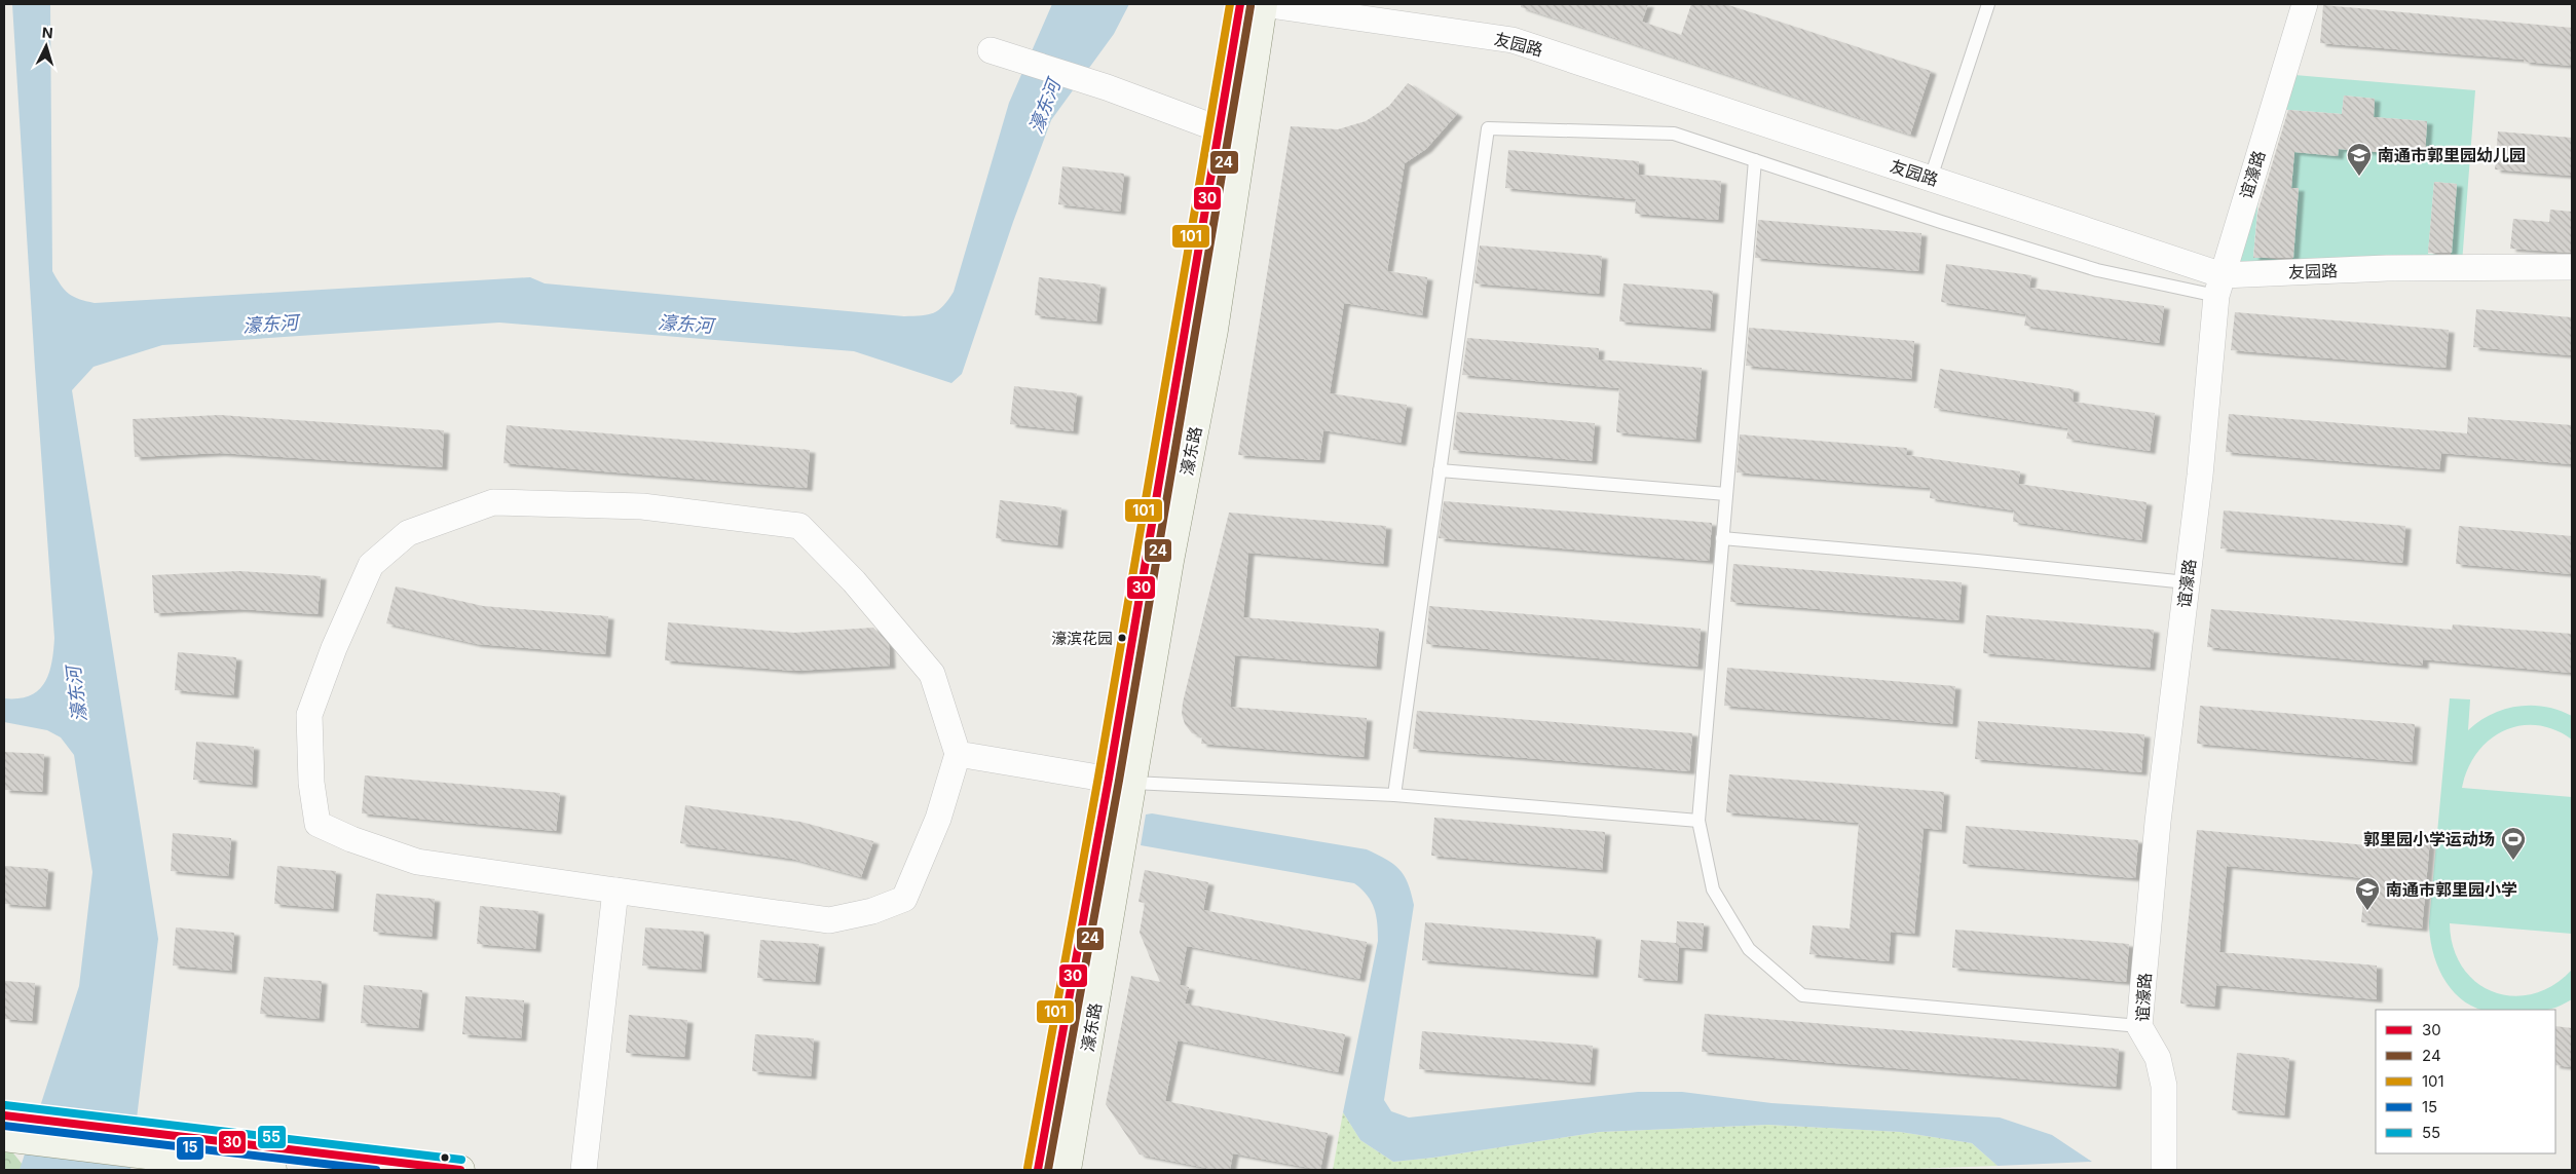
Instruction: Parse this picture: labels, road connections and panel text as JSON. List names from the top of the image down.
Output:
{
  "streets": {
    "main road": ["濠东路"],
    "street": ["友园路", "谊濠路"]
  },
  "crossings": [
    ["友园路", "谊濠路"],
    ["友园路", "濠东路"]
  ],
  "water": ["濠东河"],
  "places": {
    "school or university": ["南通市郭里园幼儿园", "南通市郭里园小学"],
    "other": ["濠滨花园"],
    "sports": ["郭里园小学运动场"]
  },
  "lines": [
    "transit line 30",
    "transit line 101",
    "transit line 24",
    "transit line 55",
    "transit line 15"
  ],
  "legend": [
    "30",
    "24",
    "101",
    "15",
    "55"
  ],
  "north": "top"
}
